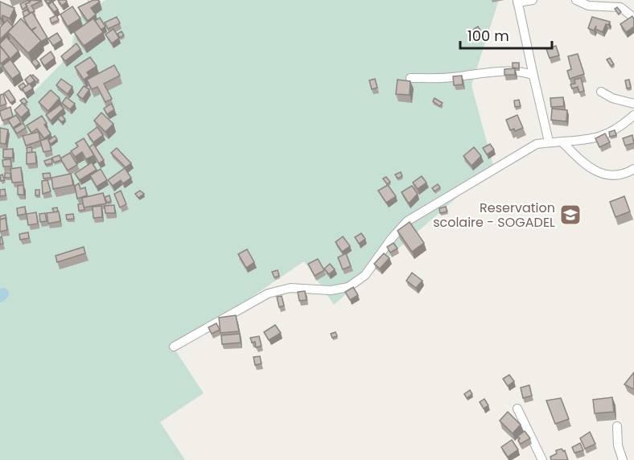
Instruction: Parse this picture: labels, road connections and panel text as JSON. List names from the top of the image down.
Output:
{
  "places": {
    "school or university": ["Reservation scolaire - SOGADEL"]
  },
  "scale_bar": "100 m"
}
